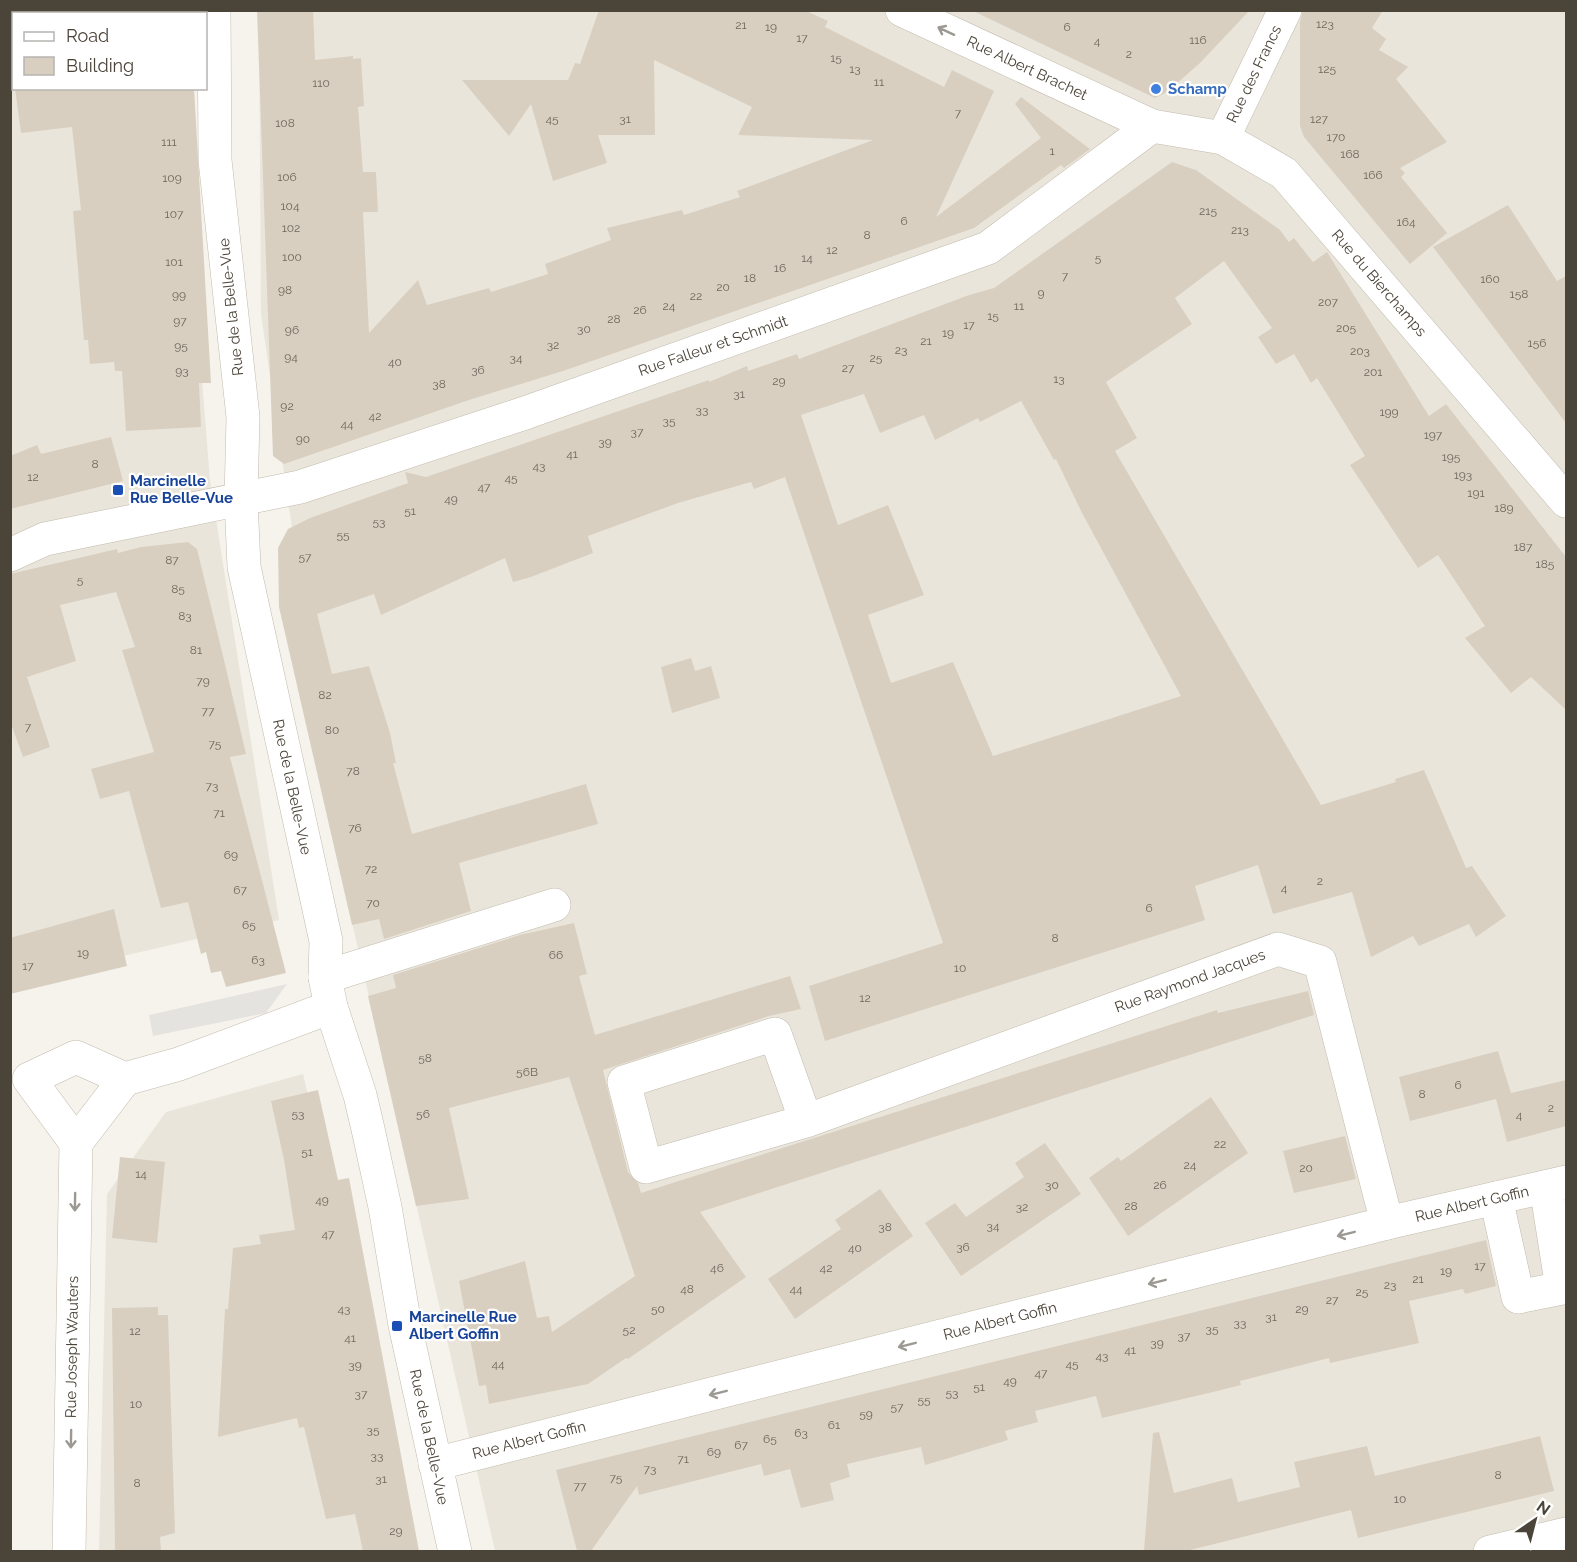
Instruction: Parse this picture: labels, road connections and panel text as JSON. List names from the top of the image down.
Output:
{
  "streets": {
    "street": [
      "Rue Albert Brachet",
      "Rue des Francs",
      "Rue du Bierchamps",
      "Rue de la Belle-Vue",
      "Rue Falleur et Schmidt",
      "Rue Raymond Jacques",
      "Rue Albert Goffin",
      "Rue Joseph Wauters"
    ]
  },
  "crossings": [
    ["Rue Albert Brachet", "Rue du Bierchamps"],
    ["Rue Albert Brachet", "Rue Falleur et Schmidt"],
    ["Rue des Francs", "Rue du Bierchamps"],
    ["Rue du Bierchamps", "Rue Falleur et Schmidt"],
    ["Rue de la Belle-Vue", "Rue Falleur et Schmidt"],
    ["Rue de la Belle-Vue", "Rue Albert Goffin"],
    ["Rue Raymond Jacques", "Rue Albert Goffin"]
  ],
  "one_way": ["Rue Albert Brachet", "Rue Albert Goffin", "Rue Joseph Wauters"],
  "places": {
    "other": ["Schamp"],
    "transit": ["Marcinelle Rue Belle-Vue", "Marcinelle Rue Albert Goffin"]
  },
  "house_numbers": [
    "123",
    "21",
    "19",
    "6",
    "17",
    "116",
    "4",
    "2",
    "15",
    "13",
    "125",
    "11",
    "110",
    "7",
    "45",
    "31",
    "127",
    "108",
    "170",
    "111",
    "1",
    "168",
    "166",
    "106",
    "109",
    "104",
    "215",
    "107",
    "6",
    "164",
    "102",
    "213",
    "8",
    "12",
    "100",
    "14",
    "5",
    "101",
    "16",
    "7",
    "18",
    "160",
    "20",
    "98",
    "9",
    "158",
    "99",
    "22",
    "207",
    "24",
    "11",
    "26",
    "15",
    "28",
    "97",
    "17",
    "205",
    "30",
    "96",
    "19",
    "21",
    "156",
    "32",
    "95",
    "23",
    "203",
    "94",
    "34",
    "25",
    "40",
    "27",
    "36",
    "93",
    "201",
    "13",
    "29",
    "38",
    "31",
    "92",
    "33",
    "199",
    "42",
    "35",
    "44",
    "37",
    "197",
    "90",
    "39",
    "41",
    "195",
    "8",
    "43",
    "193",
    "12",
    "45",
    "47",
    "191",
    "49",
    "189",
    "51",
    "53",
    "55",
    "187",
    "57",
    "87",
    "185",
    "5",
    "85",
    "83",
    "81",
    "79",
    "82",
    "77",
    "7",
    "80",
    "75",
    "78",
    "73",
    "71",
    "76",
    "69",
    "72",
    "2",
    "4",
    "67",
    "70",
    "6",
    "65",
    "8",
    "19",
    "66",
    "63",
    "17",
    "10",
    "12",
    "58",
    "56B",
    "6",
    "8",
    "2",
    "53",
    "56",
    "4",
    "22",
    "51",
    "24",
    "20",
    "14",
    "30",
    "26",
    "49",
    "28",
    "32",
    "34",
    "38",
    "47",
    "36",
    "40",
    "17",
    "46",
    "42",
    "19",
    "21",
    "23",
    "48",
    "44",
    "25",
    "27",
    "43",
    "50",
    "29",
    "31",
    "33",
    "35",
    "52",
    "12",
    "37",
    "41",
    "39",
    "41",
    "43",
    "44",
    "45",
    "39",
    "47",
    "49",
    "51",
    "53",
    "37",
    "55",
    "10",
    "57",
    "59",
    "61",
    "35",
    "63",
    "65",
    "67",
    "69",
    "33",
    "71",
    "73",
    "8",
    "75",
    "31",
    "8",
    "77",
    "10",
    "29"
  ],
  "legend": ["Road", "Building"],
  "north": "top right"
}
